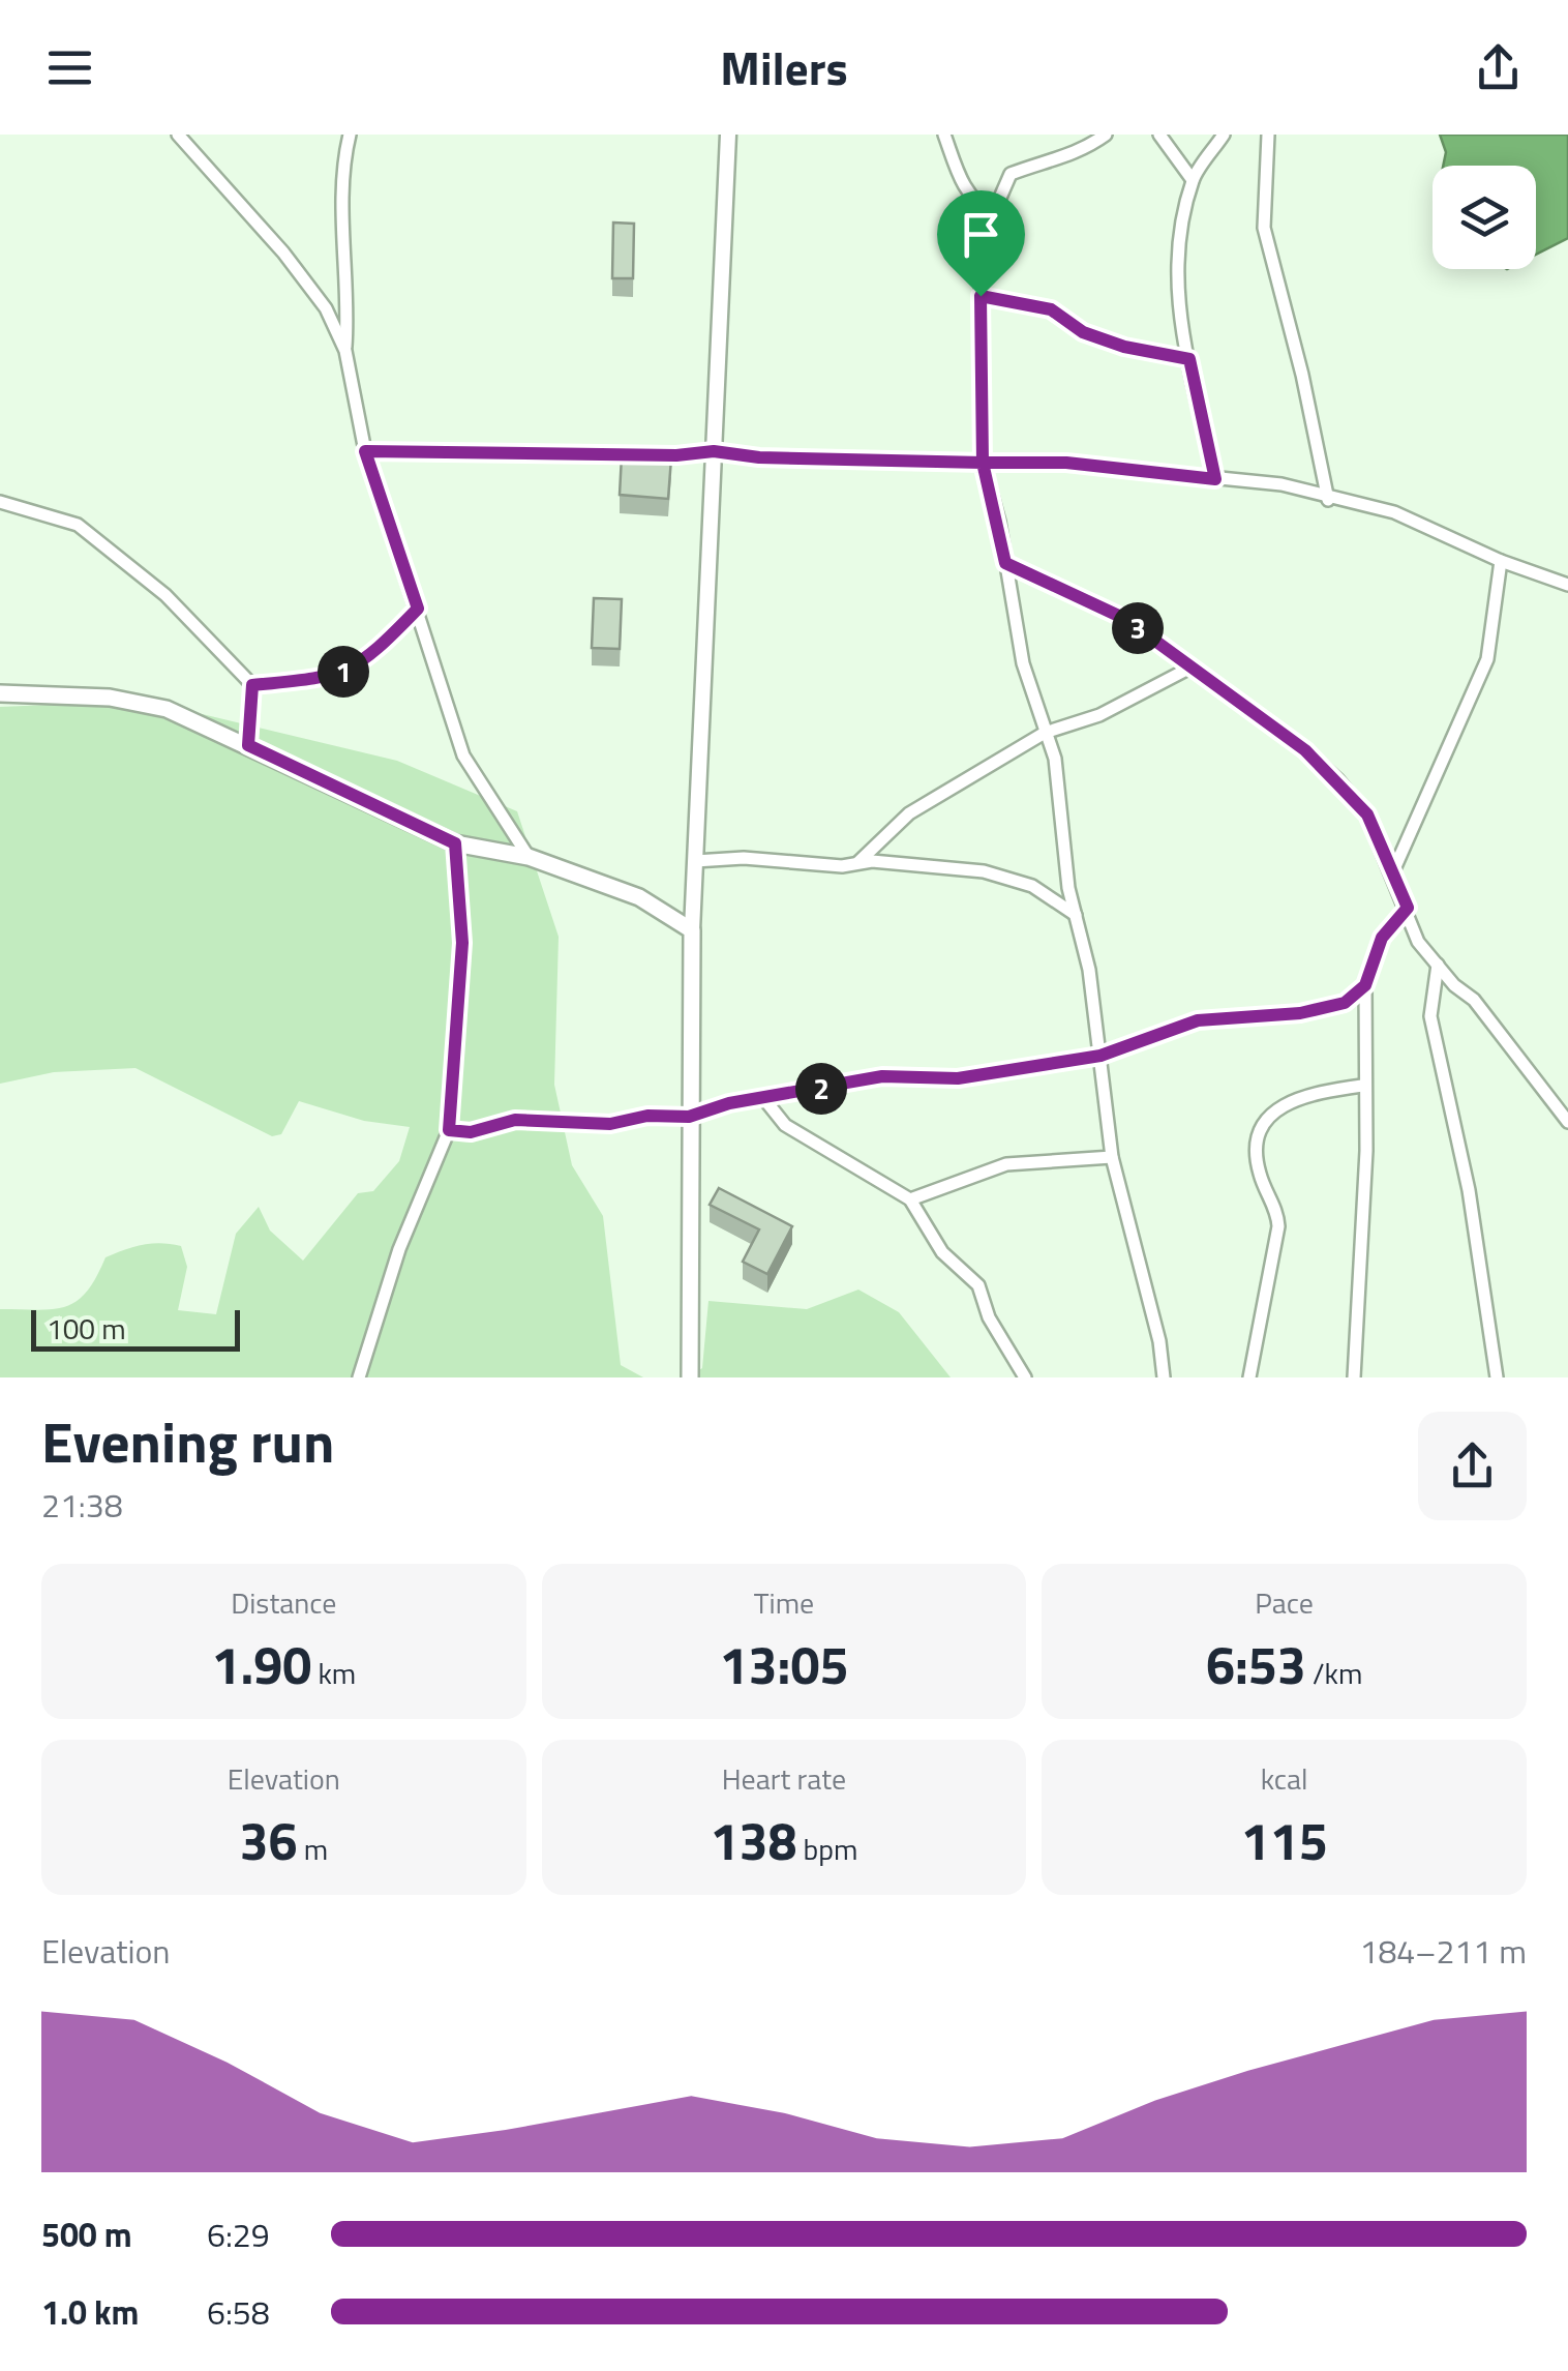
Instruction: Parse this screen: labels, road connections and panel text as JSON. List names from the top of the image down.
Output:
{
  "scale_bar": "100 m",
  "page": {
    "header": "Milers",
    "pins": ["3", "1", "2"],
    "scale": "100 m",
    "heading": ["Evening run", "21:38"],
    "stats": [
      ["Distance", "1.90 km"],
      ["Time", "13:05"],
      ["Pace", "6:53 /km"],
      ["Elevation", "36 m"],
      ["Heart rate", "138 bpm"],
      ["kcal", "115"]
    ],
    "chart": ["Elevation", "184–211 m"],
    "list": [
      {
        "name": "500 m",
        "note": "6:29"
      },
      {
        "name": "1.0 km",
        "note": "6:58"
      }
    ]
  }
}
